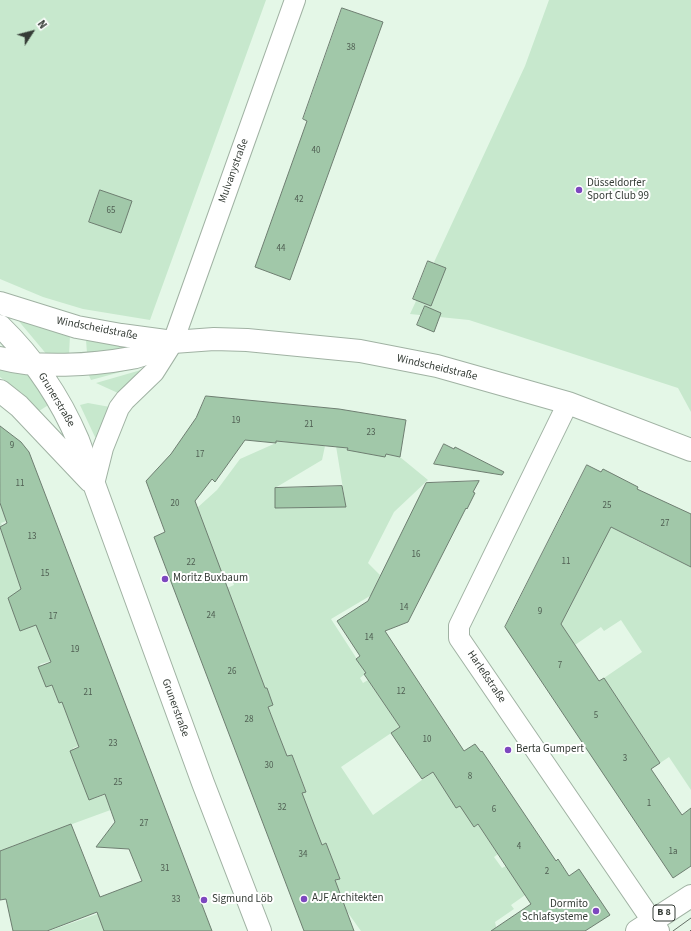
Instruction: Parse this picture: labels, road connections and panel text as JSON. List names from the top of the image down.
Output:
{
  "streets": {
    "main road": ["Windscheidstraße", "Grunerstraße", "B 8"],
    "street": ["Mulvanystraße", "Harleßstraße"]
  },
  "crossings": [
    ["Mulvanystraße", "Windscheidstraße"],
    ["Windscheidstraße", "Grunerstraße"],
    ["Windscheidstraße", "Harleßstraße"],
    ["Harleßstraße", "B 8"]
  ],
  "places": [
    "Düsseldorfer Sport Club 99",
    "Moritz Buxbaum",
    "Berta Gumpert",
    "AJF Architekten",
    "Sigmund Löb",
    "Dormito Schlafsysteme"
  ],
  "house_numbers": [
    "38",
    "40",
    "42",
    "65",
    "44",
    "19",
    "21",
    "23",
    "9",
    "17",
    "11",
    "20",
    "25",
    "27",
    "13",
    "16",
    "11",
    "22",
    "15",
    "14",
    "9",
    "24",
    "17",
    "14",
    "19",
    "7",
    "26",
    "12",
    "21",
    "5",
    "28",
    "10",
    "23",
    "3",
    "30",
    "8",
    "25",
    "1",
    "32",
    "6",
    "27",
    "4",
    "1a",
    "34",
    "31",
    "2",
    "33"
  ],
  "north": "top right"
}
